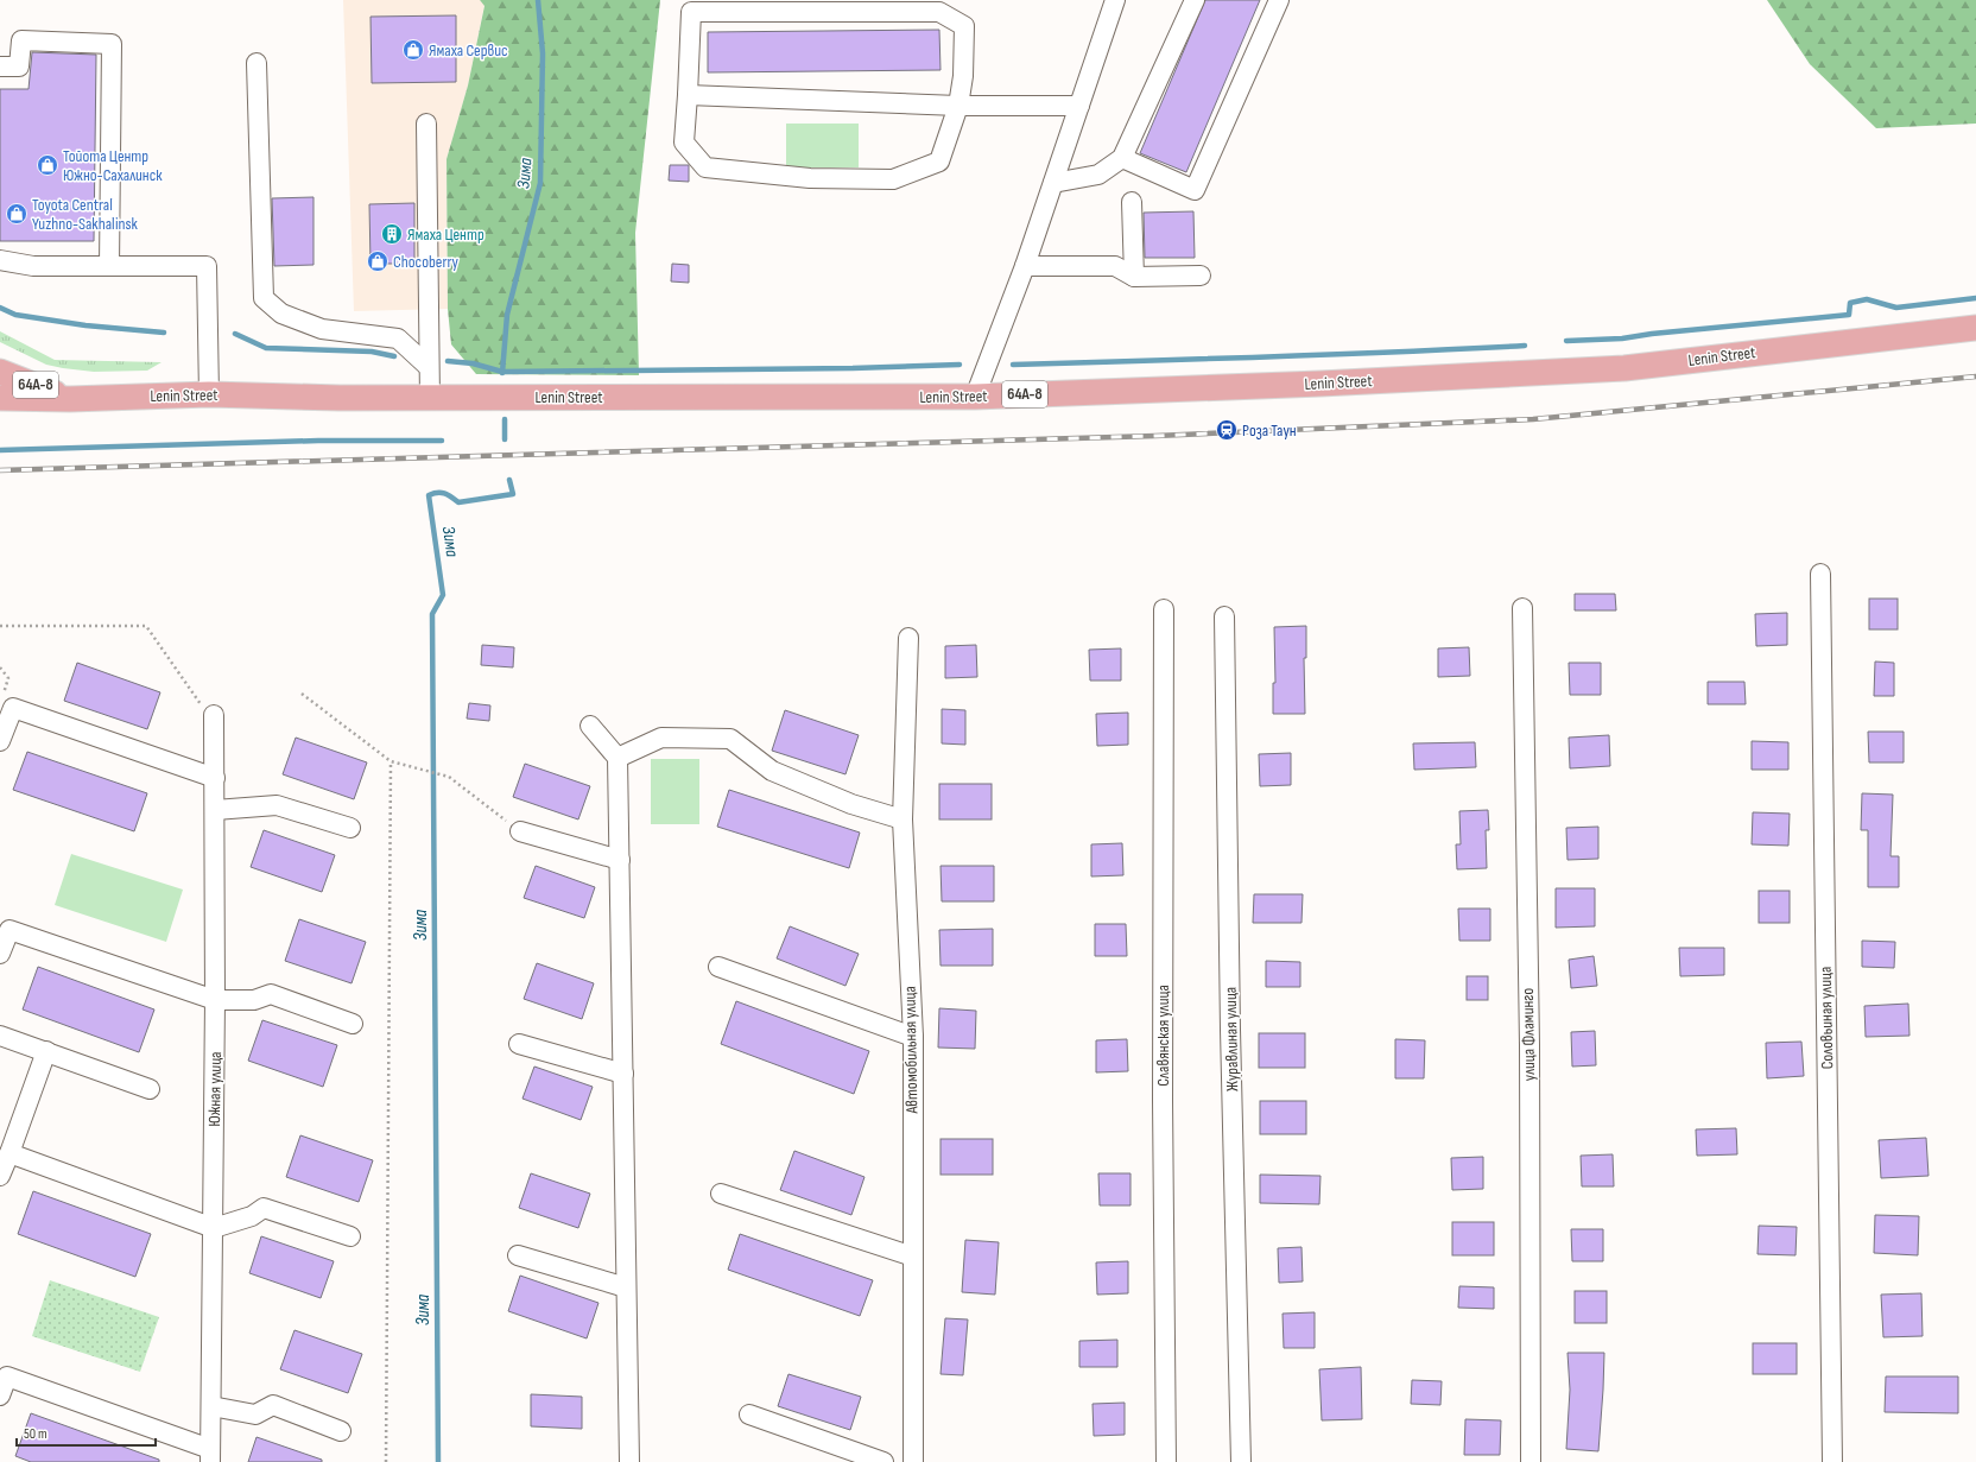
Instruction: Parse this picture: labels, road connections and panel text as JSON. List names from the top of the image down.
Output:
{
  "streets": {
    "main road": ["Lenin Street", "64А-8"],
    "street": [
      "Соловьиная улица",
      "улица Фламинго",
      "Славянская улица",
      "Журавлиная улица",
      "Автомобильная улица",
      "Южная улица"
    ]
  },
  "water": ["Зима"],
  "places": {
    "shop": [
      "Ямаха Сервис",
      "Тойота Центр Южно-Сахалинск",
      "Toyota Central Yuzhno-Sakhalinsk",
      "Chocoberry"
    ],
    "building": ["Ямаха Центр"],
    "station": ["Роза Таун"]
  },
  "scale_bar": "50 m"
}
